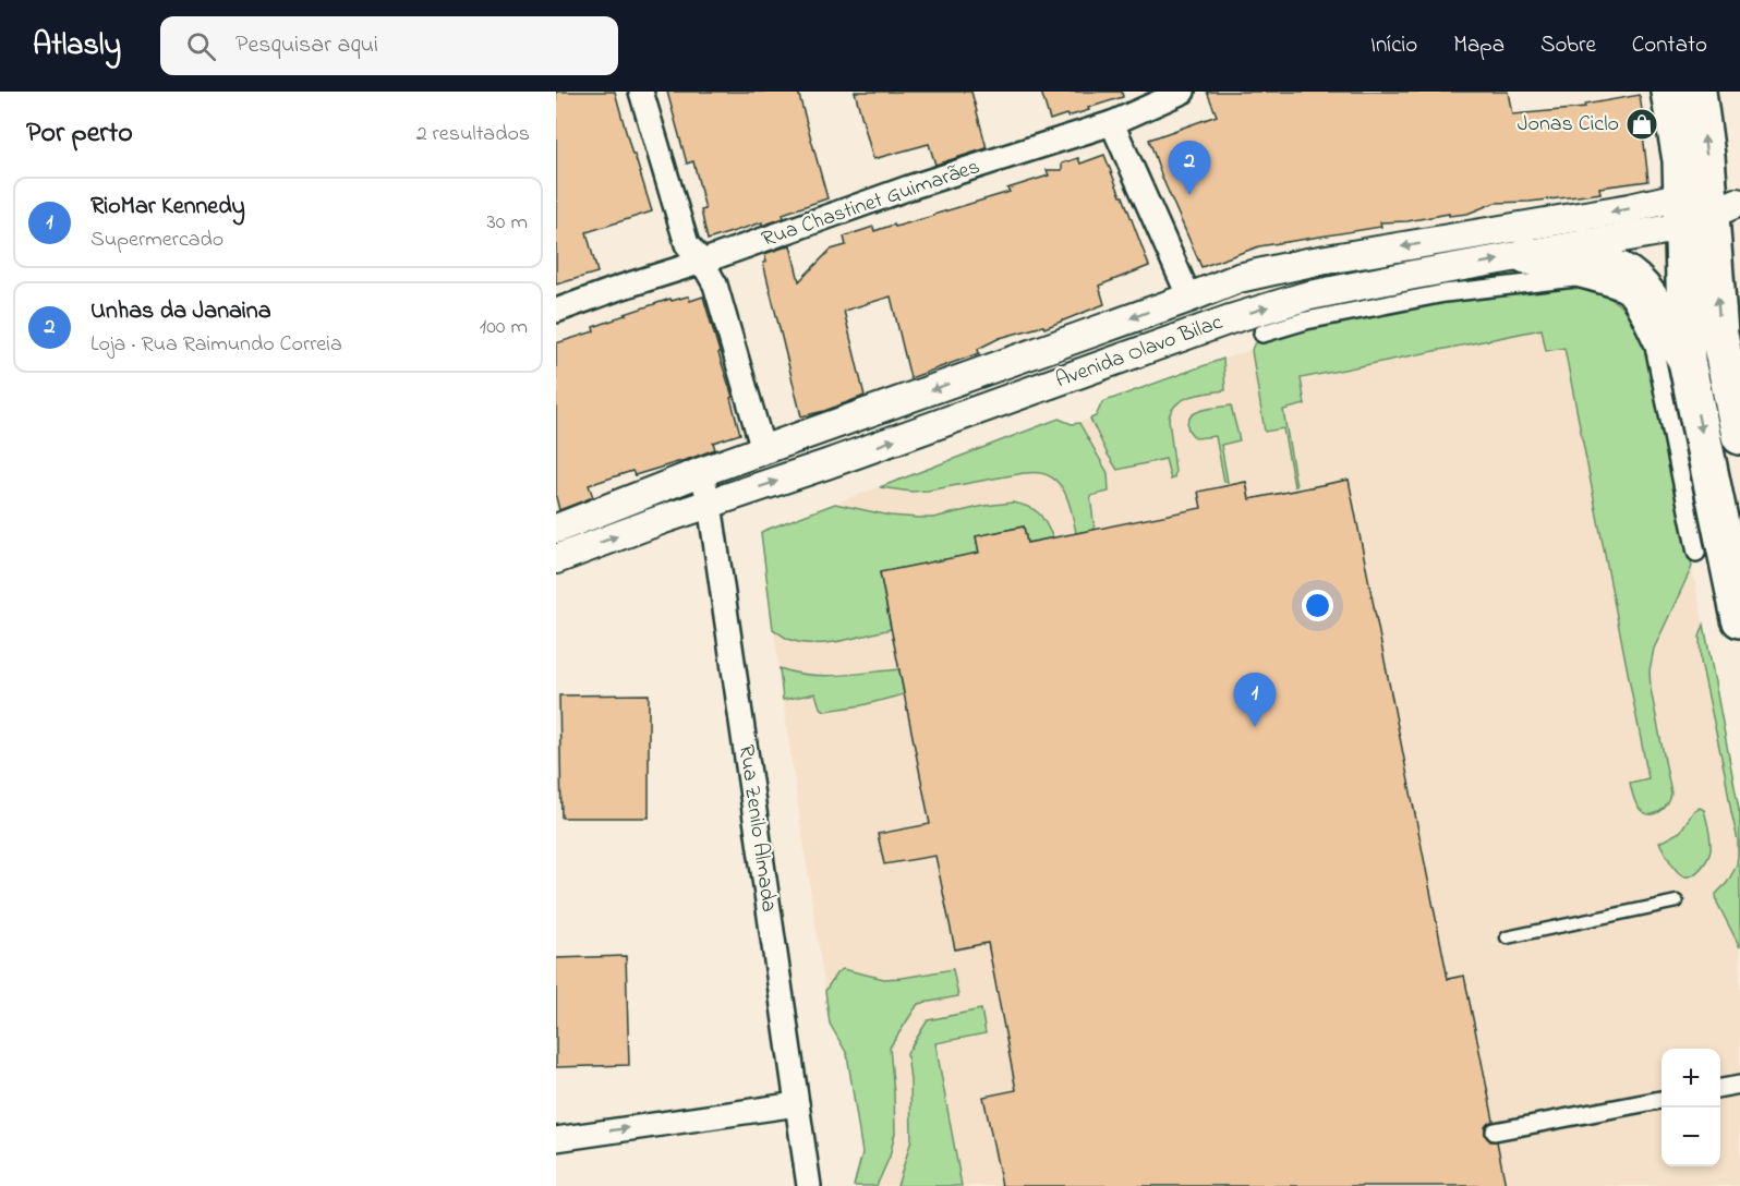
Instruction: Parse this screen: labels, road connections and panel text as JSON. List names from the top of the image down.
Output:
{
  "streets": {
    "street": ["Rua Chastinet Guimarães", "Avenida Olavo Bilac", "Rua Zenilo Almada"]
  },
  "crossings": [
    ["Avenida Olavo Bilac", "Rua Zenilo Almada"]
  ],
  "places": {
    "shop": ["Jonas Ciclo"]
  },
  "page": {
    "header": "Atlasly",
    "search": "Pesquisar aqui",
    "nav": [
      "Início",
      "Mapa",
      "Sobre",
      "Contato"
    ],
    "heading": ["Por perto", "2 resultados"],
    "pins": ["2", "1"],
    "list": [
      {
        "mark": "1",
        "name": "RioMar Kennedy",
        "note": "Supermercado",
        "value": "30 m"
      },
      {
        "mark": "2",
        "name": "Unhas da Janaina",
        "note": "Loja · Rua Raimundo Correia",
        "value": "100 m"
      }
    ],
    "map_buttons": ["+", "−"]
  }
}
